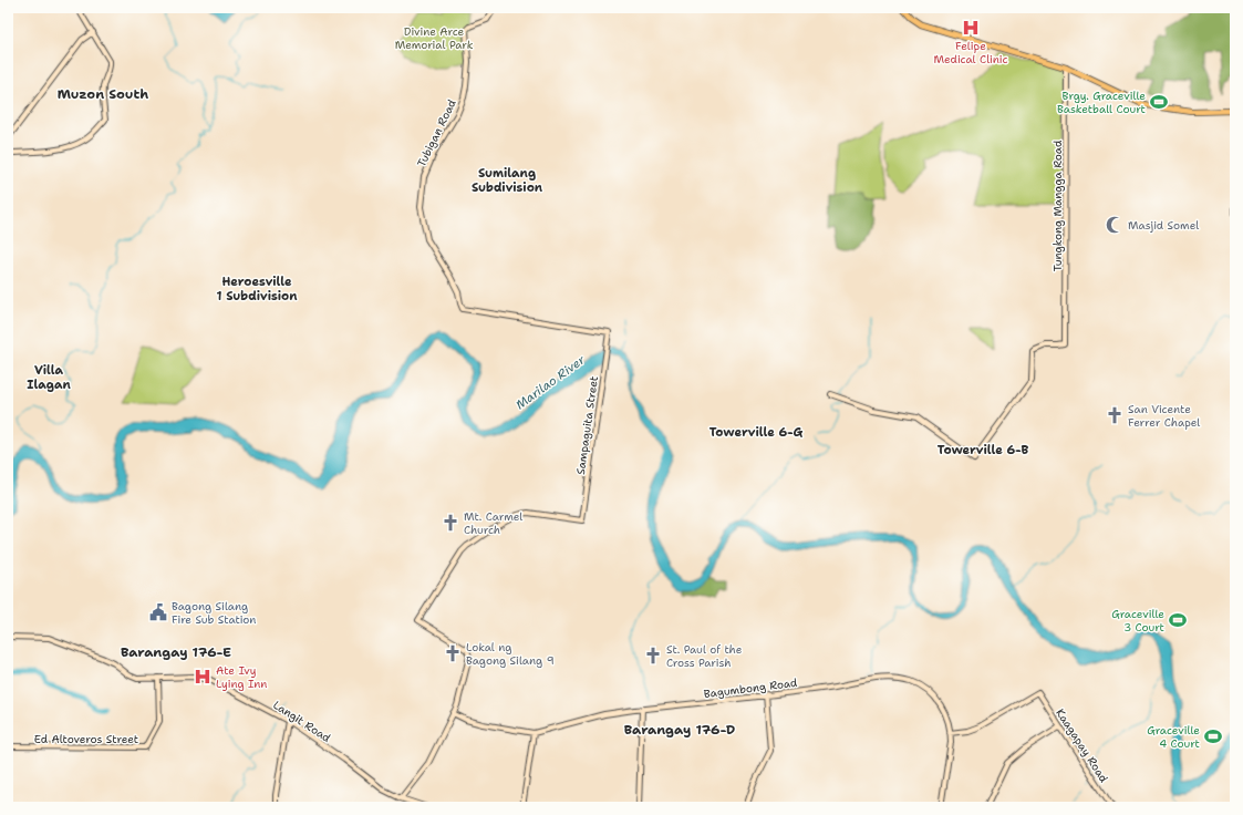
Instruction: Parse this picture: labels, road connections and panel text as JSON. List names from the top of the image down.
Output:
{
  "streets": {
    "street": [
      "Tubigan Road",
      "Tungkong Mangga Road",
      "Sampaguita Street",
      "Bagumbong Road",
      "Langit Road",
      "Ed Altoveros Street",
      "Kaagapay Road"
    ]
  },
  "crossings": [
    ["Tubigan Road", "Sampaguita Street"],
    ["Sampaguita Street", "Bagumbong Road"],
    ["Bagumbong Road", "Kaagapay Road"],
    ["Langit Road", "Ed Altoveros Street"]
  ],
  "districts": [
    "Muzon South",
    "Sumilang Subdivision",
    "Heroesville 1 Subdivision",
    "Villa Ilagan",
    "Towerville 6-G",
    "Towerville 6-B",
    "Barangay 176-E",
    "Barangay 176-D"
  ],
  "water": ["Marilao River"],
  "parks": ["Divine Arce Memorial Park"],
  "places": {
    "hospital": ["Felipe Medical Clinic", "Ate Ivy Lying Inn"],
    "sports": ["Brgy. Graceville Basketball Court", "Graceville 3 Court", "Graceville 4 Court"],
    "mosque": ["Masjid Somel"],
    "church": [
      "San Vicente Ferrer Chapel",
      "Mt. Carmel Church",
      "Lokal ng Bagong Silang 9",
      "St. Paul of the Cross Parish"
    ],
    "public building": ["Bagong Silang Fire Sub Station"]
  }
}
